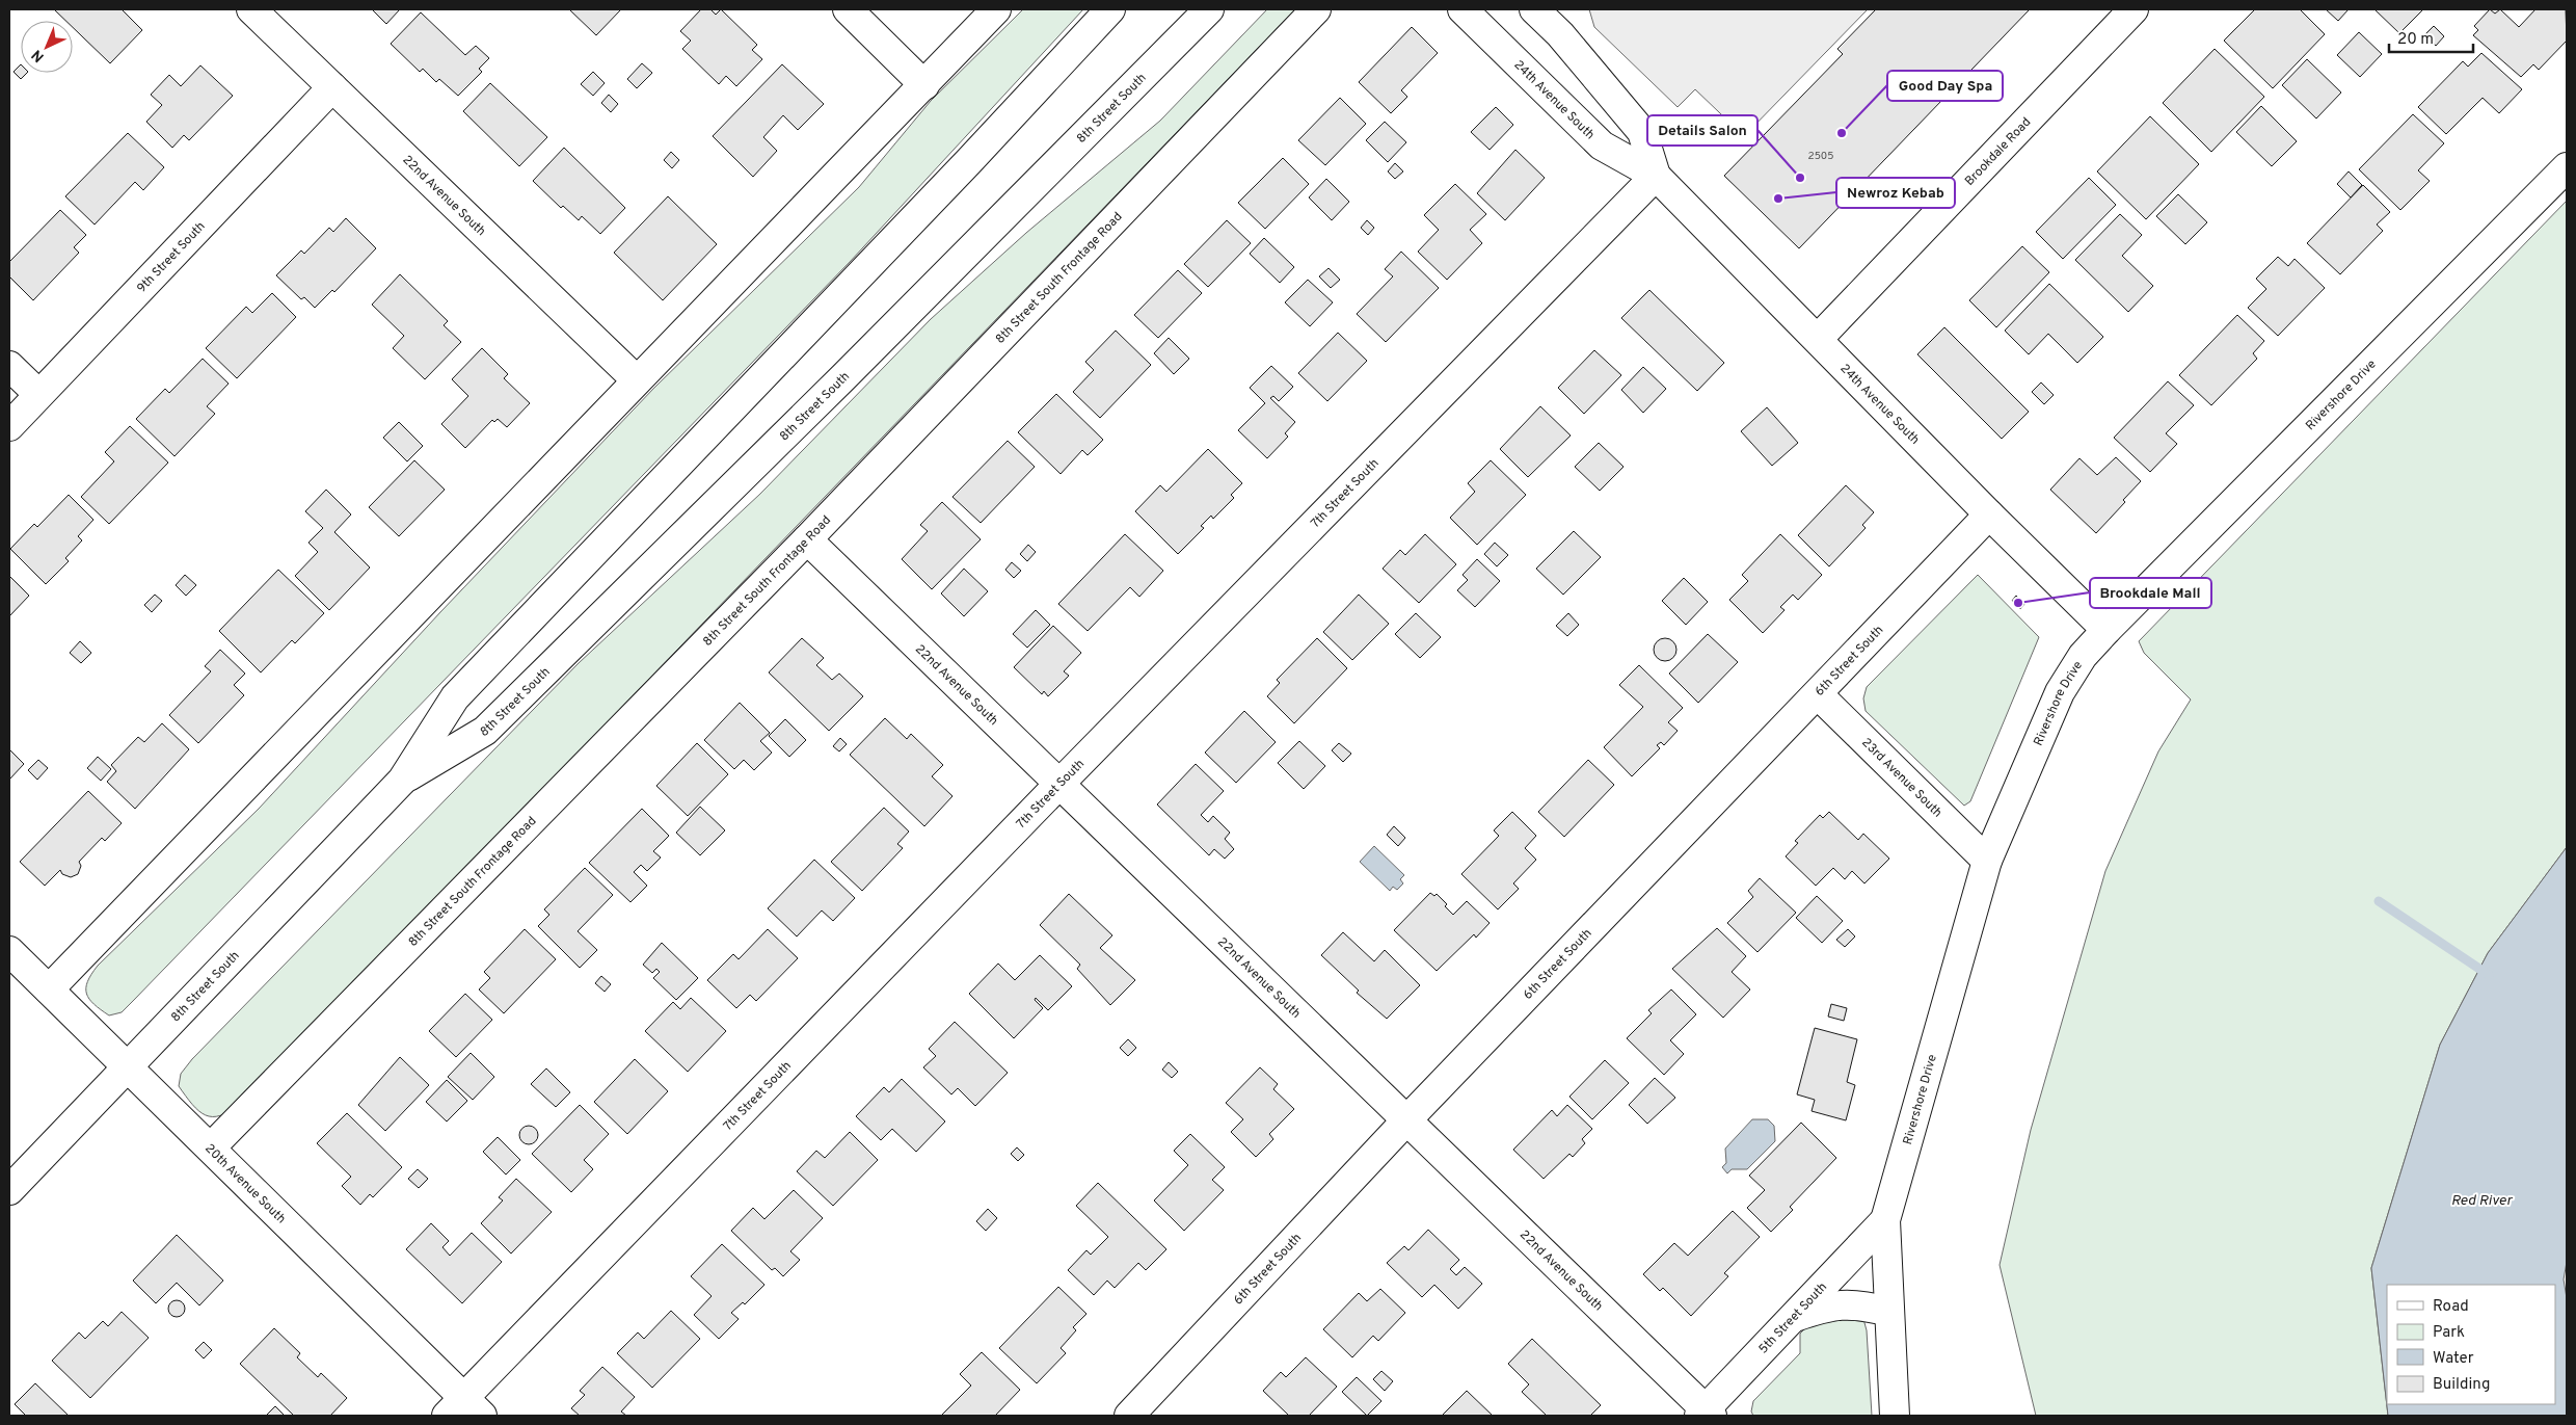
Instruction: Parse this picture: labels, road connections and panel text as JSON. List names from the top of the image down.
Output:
{
  "streets": {
    "street": [
      "24th Avenue South",
      "8th Street South",
      "Brookdale Road",
      "22nd Avenue South",
      "9th Street South",
      "8th Street South Frontage Road",
      "Rivershore Drive",
      "7th Street South",
      "6th Street South",
      "23rd Avenue South",
      "20th Avenue South",
      "5th Street South"
    ]
  },
  "crossings": [
    ["24th Avenue South", "Brookdale Road"],
    ["24th Avenue South", "Rivershore Drive"],
    ["24th Avenue South", "7th Street South"],
    ["24th Avenue South", "6th Street South"],
    ["8th Street South", "20th Avenue South"],
    ["22nd Avenue South", "9th Street South"],
    ["22nd Avenue South", "8th Street South Frontage Road"],
    ["22nd Avenue South", "7th Street South"],
    ["22nd Avenue South", "6th Street South"],
    ["22nd Avenue South", "5th Street South"],
    ["8th Street South Frontage Road", "20th Avenue South"],
    ["Rivershore Drive", "23rd Avenue South"],
    ["Rivershore Drive", "5th Street South"],
    ["7th Street South", "20th Avenue South"],
    ["6th Street South", "23rd Avenue South"]
  ],
  "water": ["Red River"],
  "places": [
    "Good Day Spa",
    "Details Salon",
    "Newroz Kebab",
    "Brookdale Mall"
  ],
  "house_numbers": ["2505"],
  "legend": [
    "Road",
    "Park",
    "Water",
    "Building"
  ],
  "scale_bar": "20 m",
  "north": "bottom left"
}
